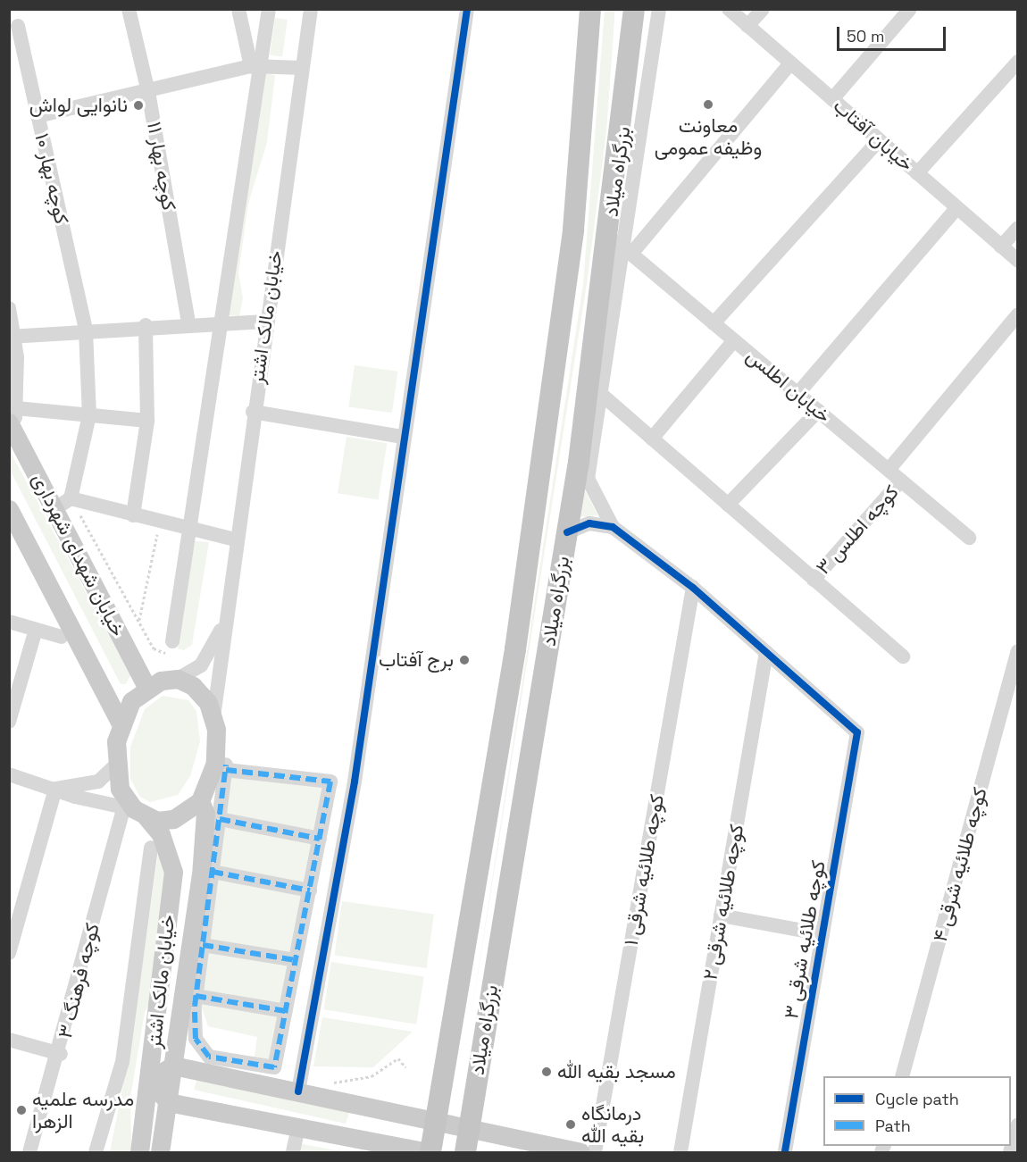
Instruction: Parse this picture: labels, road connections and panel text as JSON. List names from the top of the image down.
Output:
{
  "streets": {
    "highway": ["بزرگراه میلاد"],
    "main road": ["خیابان مالک اشتر", "خیابان شهدای شهرداری"],
    "street": [
      "خیابان آفتاب",
      "کوچه بهار ۱۱",
      "کوچه بهار ۱۰",
      "خیابان اطلس",
      "کوچه اطلس ۳",
      "کوچه طلائیه شرقی ۴",
      "کوچه طلائیه شرقی ۱",
      "کوچه طلائیه شرقی ۲",
      "کوچه طلائیه شرقی ۳",
      "کوچه فرهنگ ۳"
    ]
  },
  "crossings": [
    ["بزرگراه میلاد", "خیابان اطلس"],
    ["کوچه بهار ۱۰", "خیابان شهدای شهرداری"],
    ["خیابان مالک اشتر", "خیابان شهدای شهرداری"],
    ["خیابان مالک اشتر", "کوچه فرهنگ ۳"],
    ["خیابان اطلس", "کوچه اطلس ۳"],
    ["خیابان شهدای شهرداری", "کوچه فرهنگ ۳"],
    ["کوچه طلائیه شرقی ۲", "کوچه طلائیه شرقی ۳"]
  ],
  "places": [
    "معاونت وظیفه عمومی",
    "نانوایی لواش",
    "برج آفتاب",
    "مسجد بقیه الله",
    "مدرسه علمیه الزهرا",
    "درمانگاه بقیه الله"
  ],
  "legend": ["Cycle path", "Path"],
  "scale_bar": "50 m"
}
